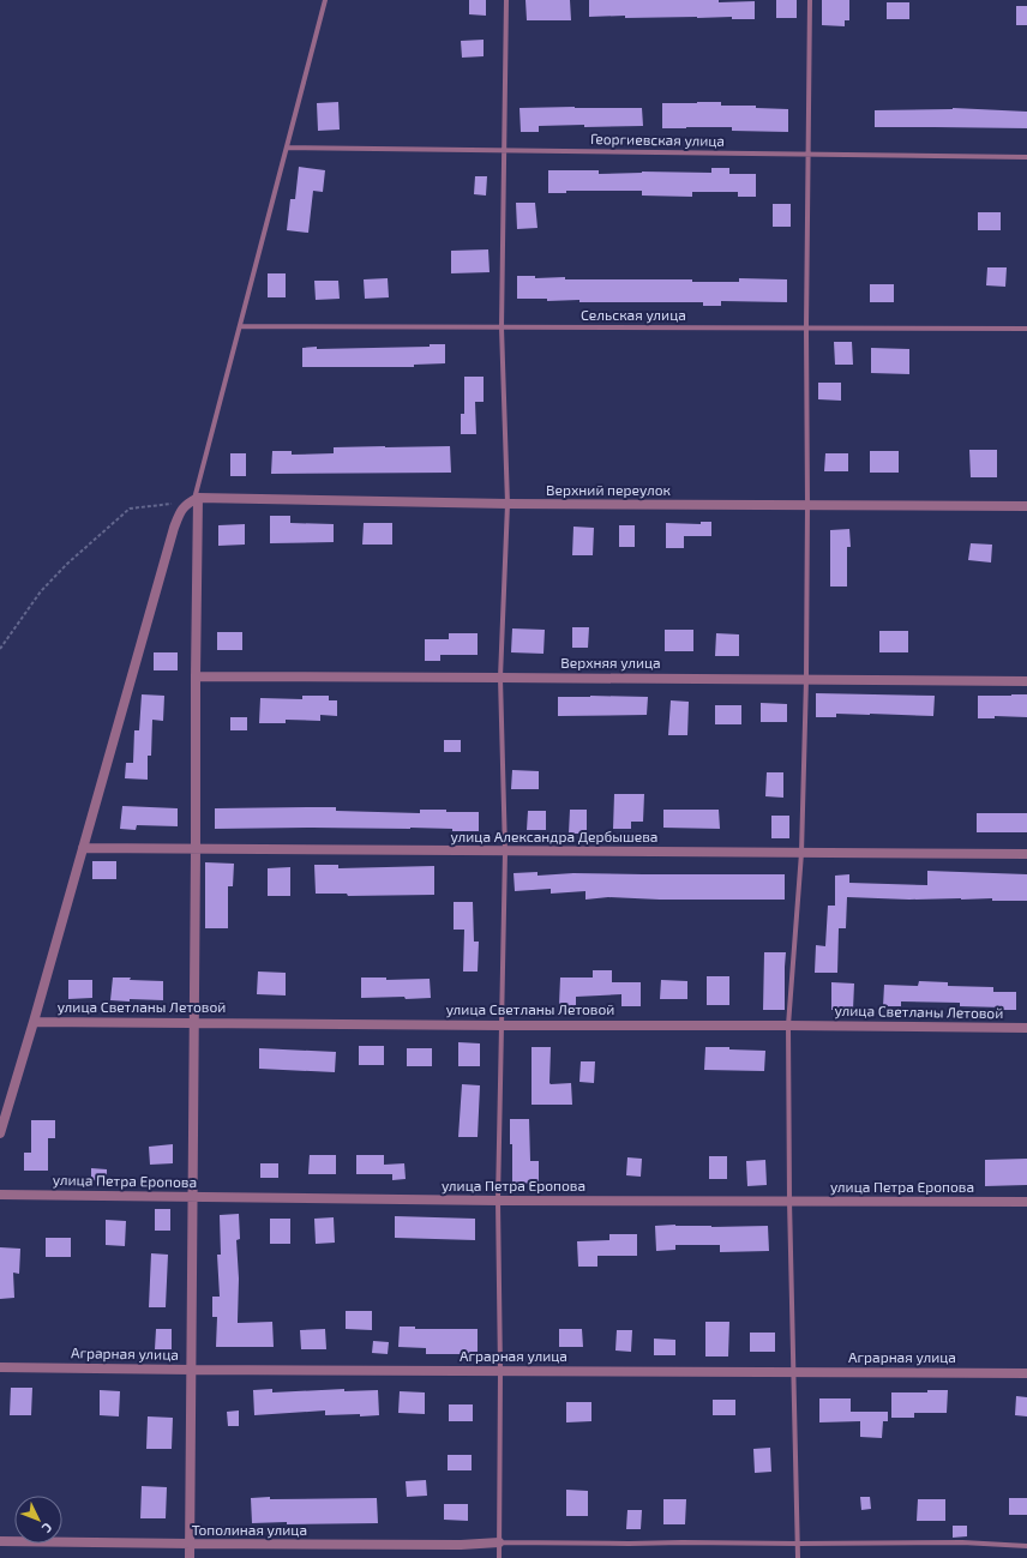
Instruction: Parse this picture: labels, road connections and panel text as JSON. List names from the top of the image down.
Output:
{
  "streets": {
    "street": [
      "Верхний переулок",
      "Верхняя улица",
      "улица Александра Дербышева",
      "улица Светланы Летовой",
      "улица Петра Еропова",
      "Аграрная улица",
      "Тополиная улица"
    ],
    "lane": ["Георгиевская улица", "Сельская улица"]
  },
  "north": "bottom right"
}
